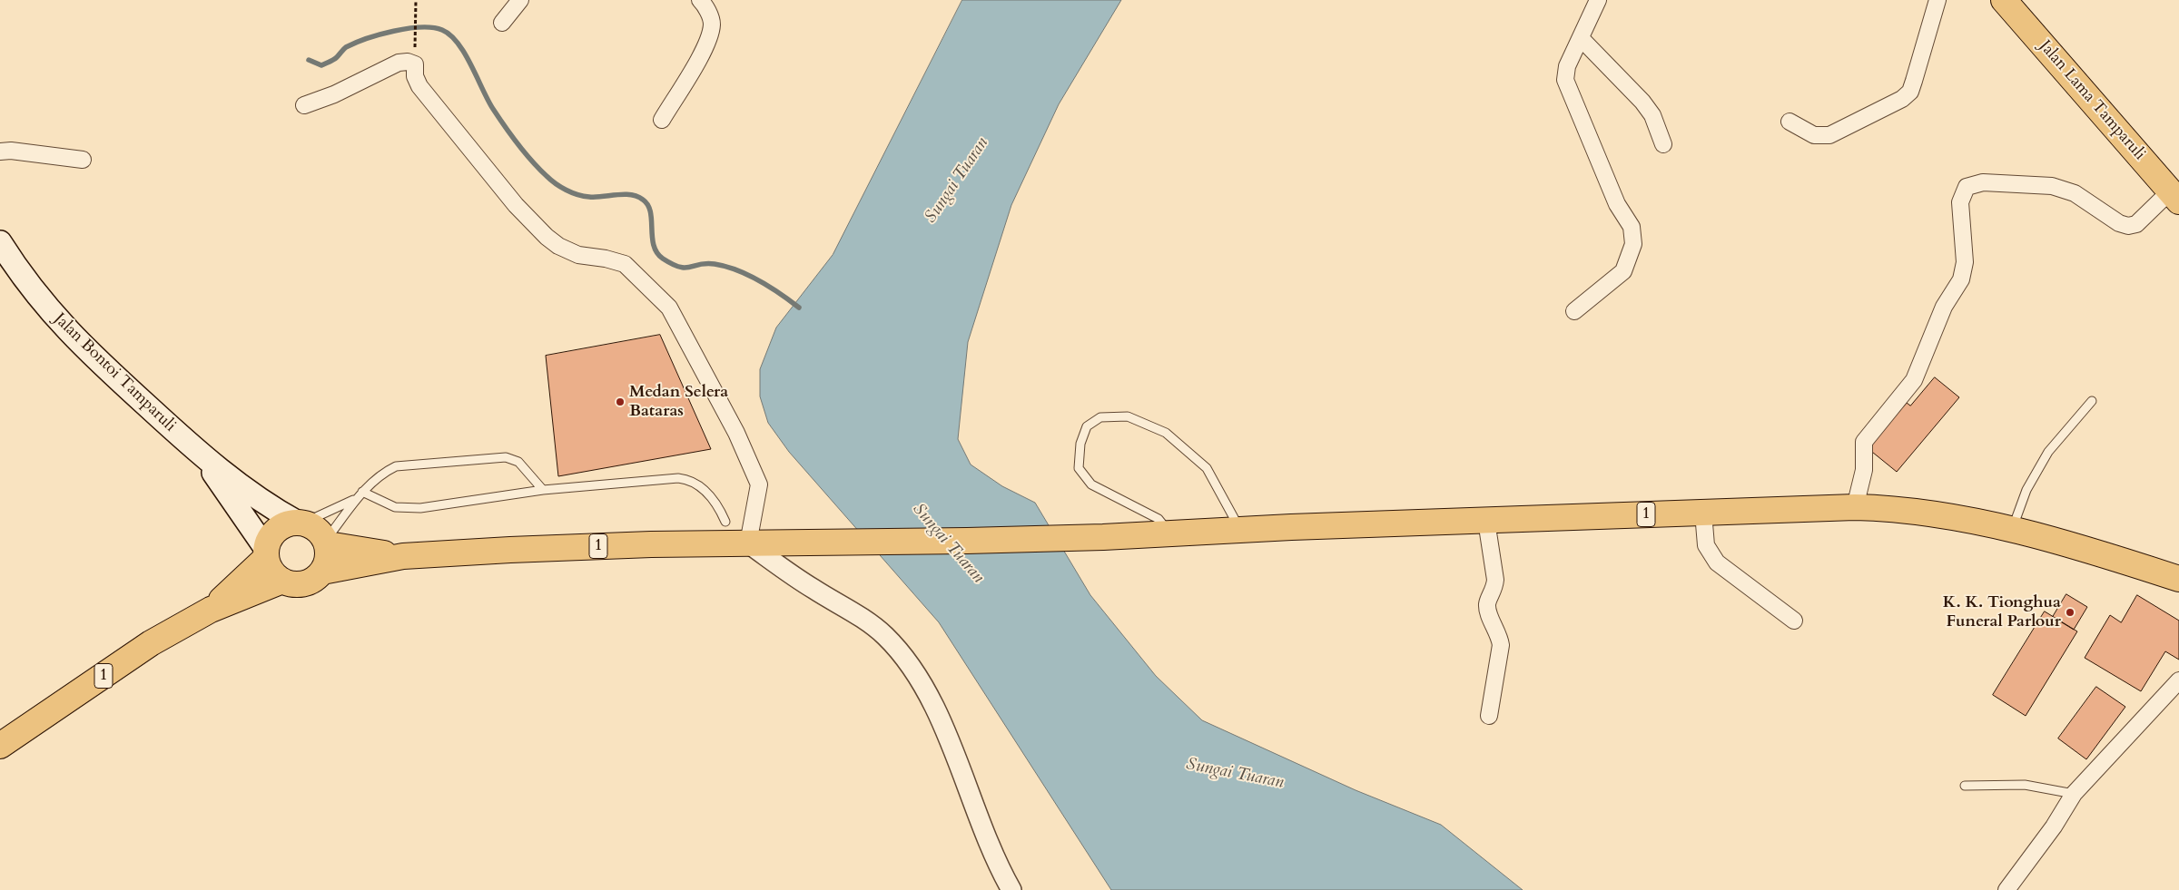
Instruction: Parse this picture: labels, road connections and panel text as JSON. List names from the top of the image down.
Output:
{
  "streets": {
    "highway": ["Jalan Lama Tamparuli", "1"],
    "main road": ["Jalan Bontoi Tamparuli"]
  },
  "crossings": [
    ["Jalan Bontoi Tamparuli", "1"]
  ],
  "water": ["Sungai Tuaran"],
  "places": ["Medan Selera Bataras", "K. K. Tionghua Funeral Parlour"]
}
